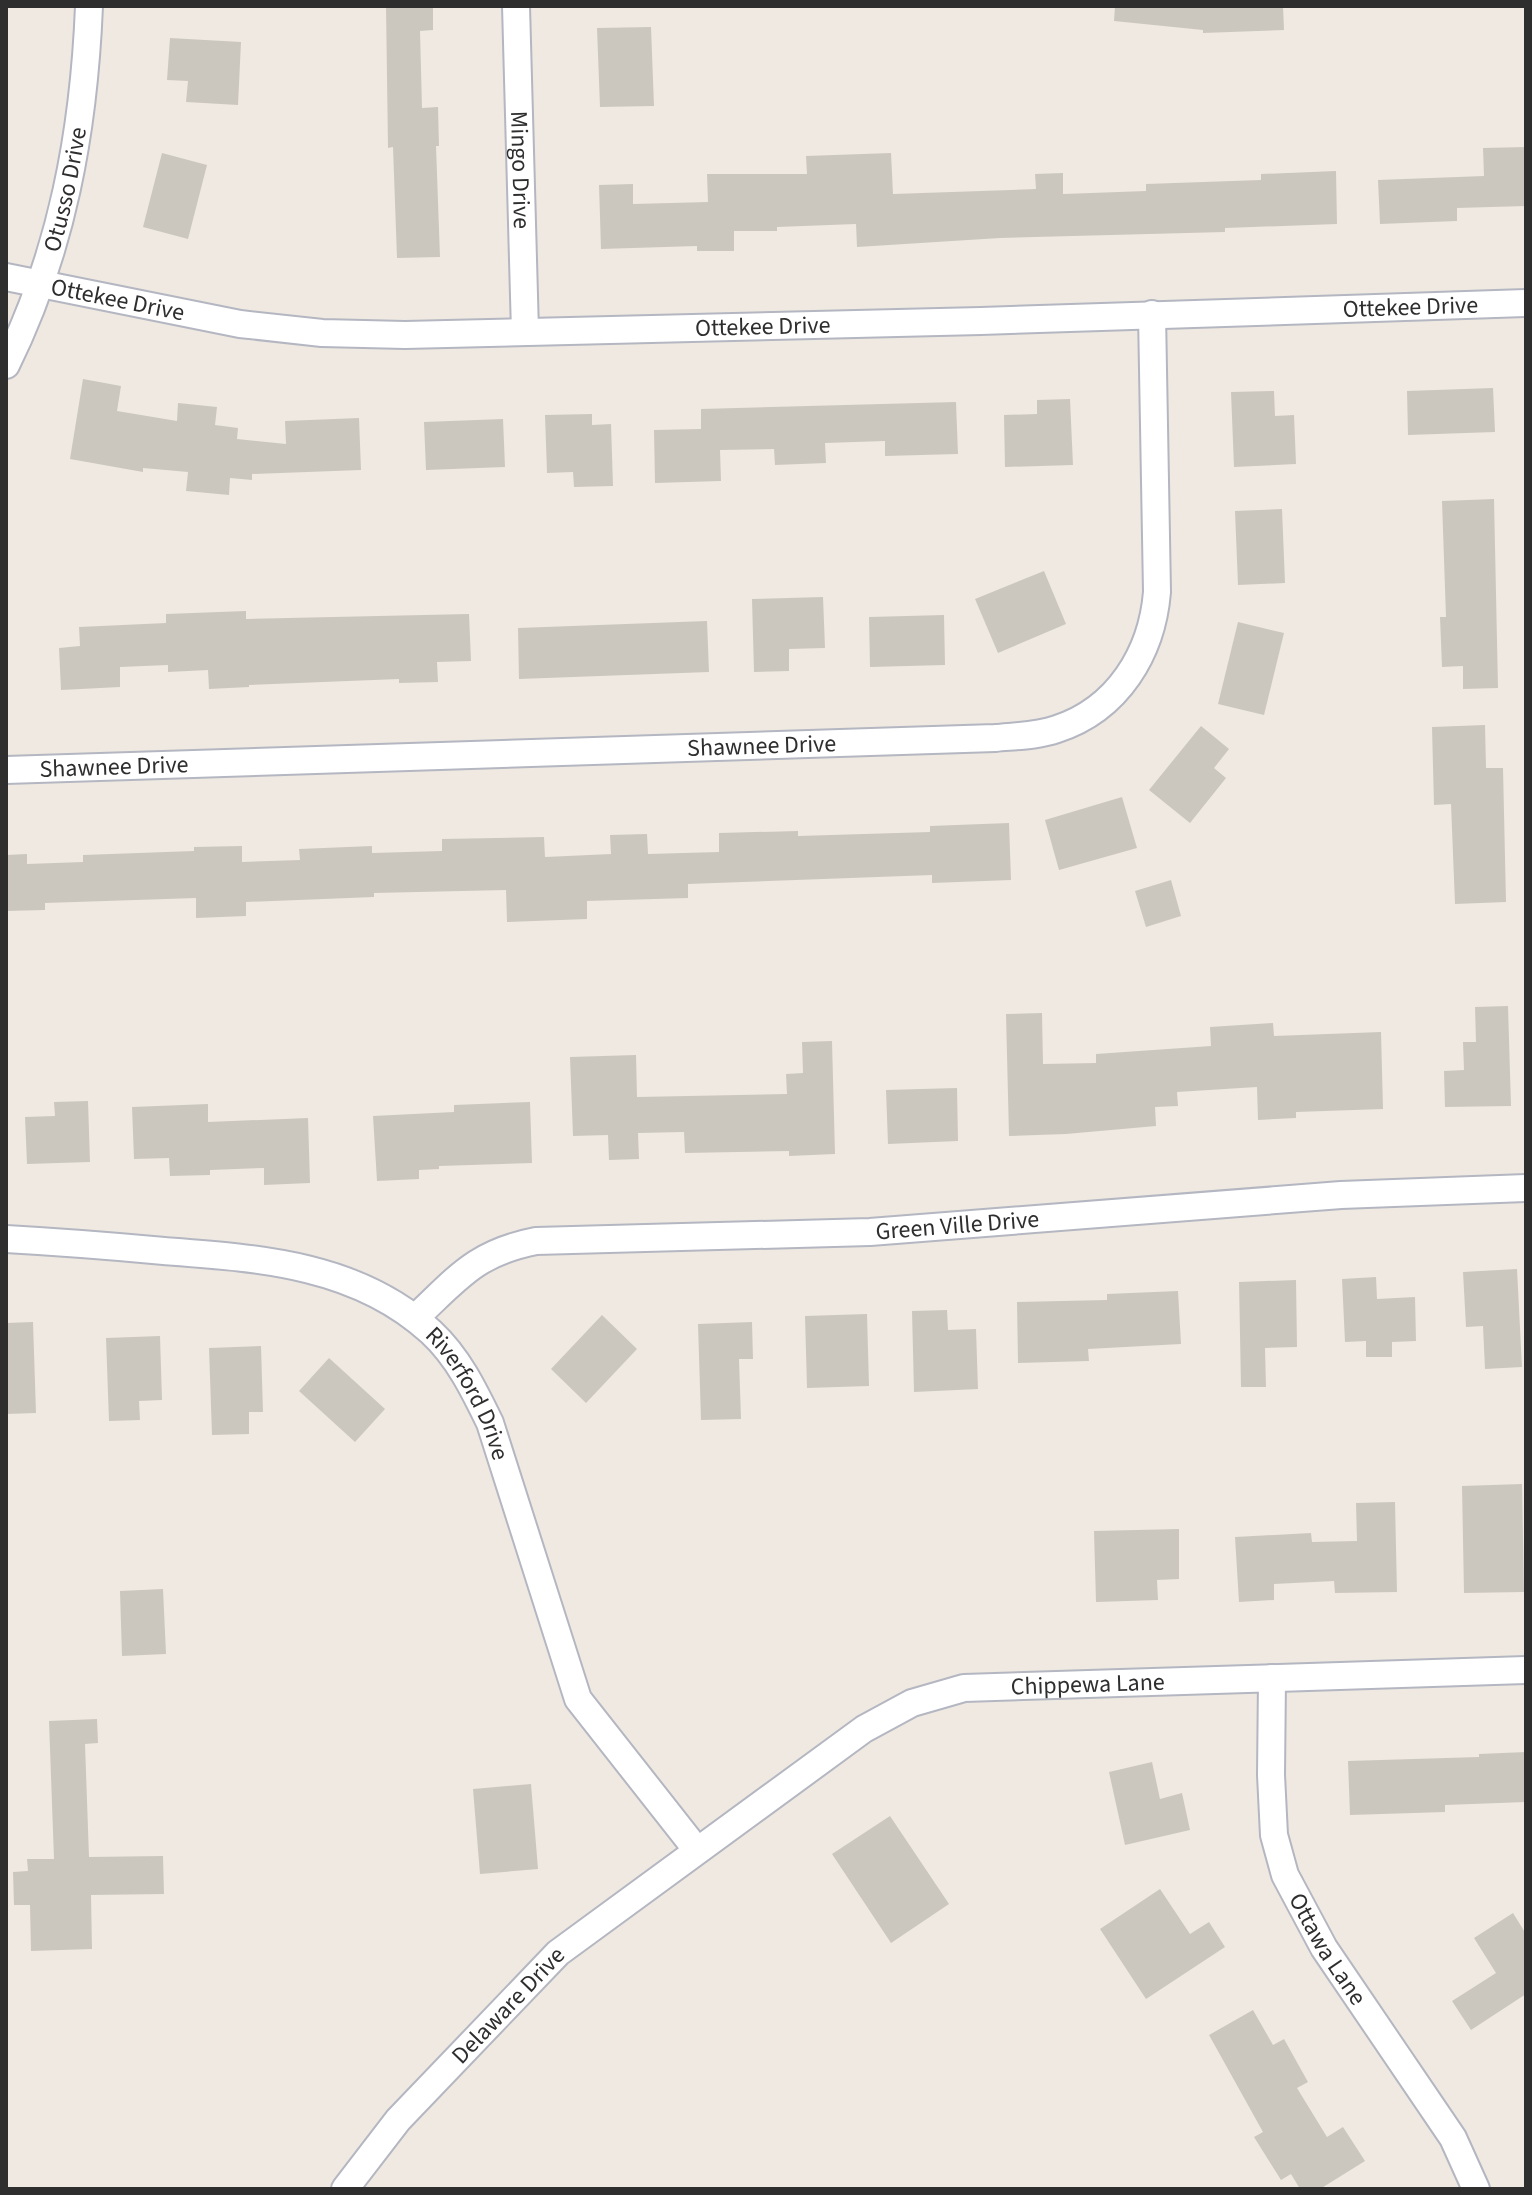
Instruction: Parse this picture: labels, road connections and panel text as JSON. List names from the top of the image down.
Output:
{
  "streets": {
    "street": [
      "Mingo Drive",
      "Otusso Drive",
      "Ottekee Drive",
      "Shawnee Drive",
      "Green Ville Drive",
      "Riverford Drive",
      "Chippewa Lane",
      "Ottawa Lane",
      "Delaware Drive"
    ]
  },
  "crossings": [
    ["Mingo Drive", "Ottekee Drive"],
    ["Otusso Drive", "Ottekee Drive"],
    ["Ottekee Drive", "Shawnee Drive"],
    ["Green Ville Drive", "Riverford Drive"],
    ["Riverford Drive", "Chippewa Lane"],
    ["Riverford Drive", "Delaware Drive"],
    ["Chippewa Lane", "Ottawa Lane"],
    ["Chippewa Lane", "Delaware Drive"]
  ]
}
